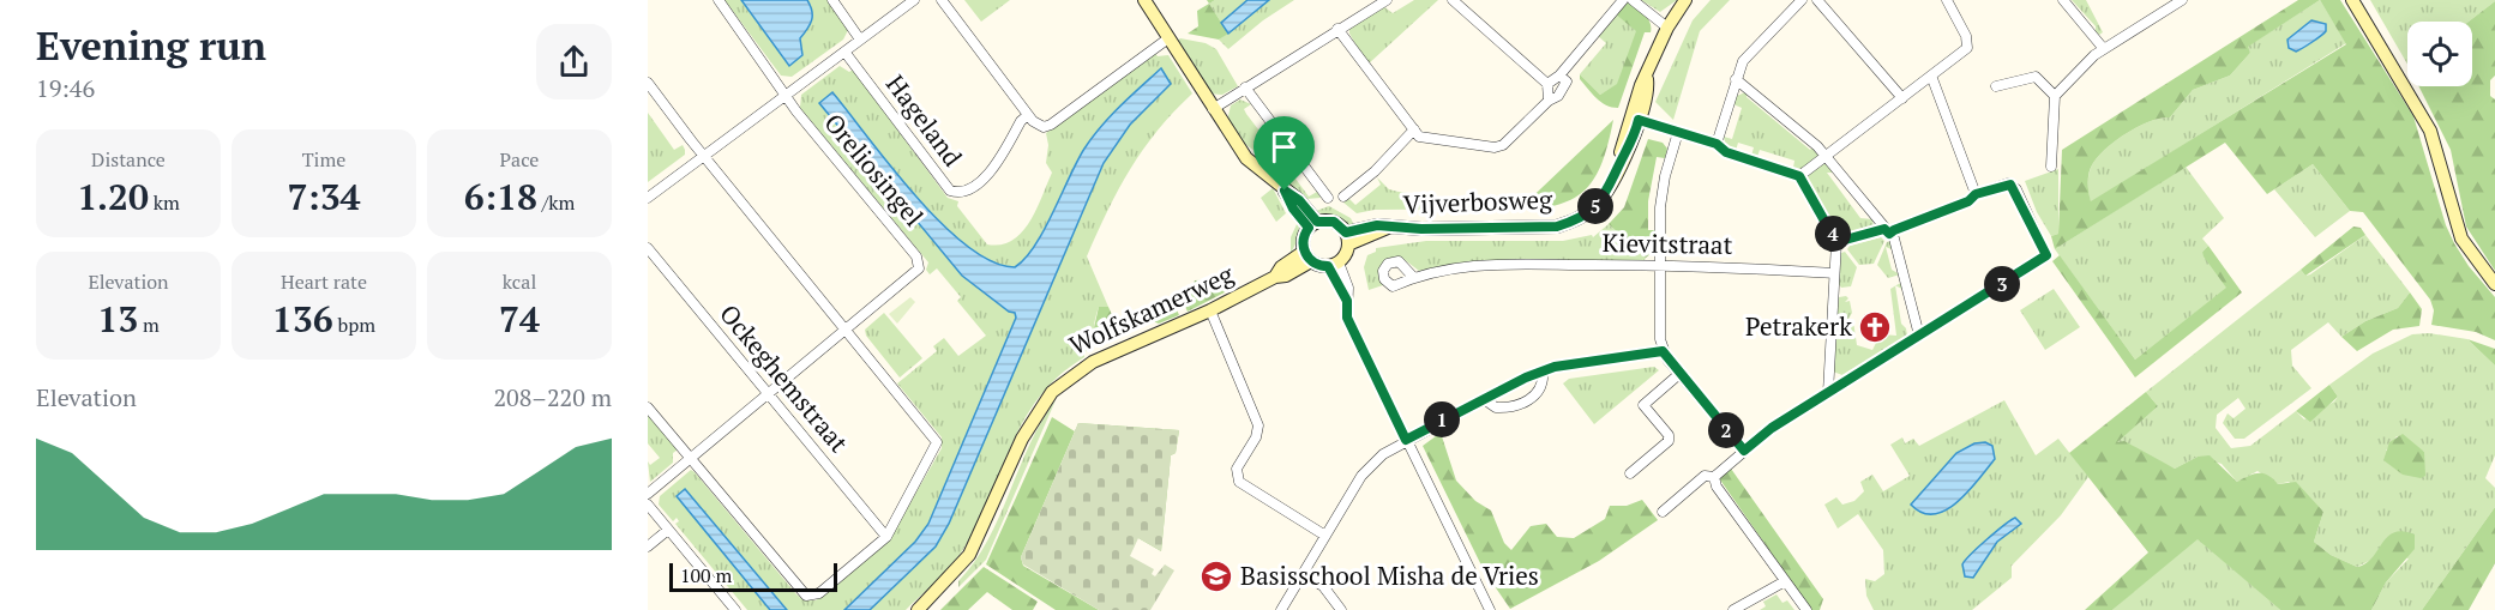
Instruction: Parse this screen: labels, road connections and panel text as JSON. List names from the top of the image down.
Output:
{
  "streets": {
    "main road": ["Vijverbosweg", "Wolfskamerweg"],
    "street": [
      "Hageland",
      "Oreliosingel",
      "Kievitstraat",
      "Ockeghemstraat"
    ]
  },
  "crossings": [
    ["Vijverbosweg", "Wolfskamerweg"]
  ],
  "places": {
    "church": ["Petrakerk"],
    "school or university": ["Basisschool Misha de Vries"]
  },
  "scale_bar": "100 m",
  "page": {
    "heading": ["Evening run", "19:46"],
    "stats": [
      ["Distance", "1.20 km"],
      ["Time", "7:34"],
      ["Pace", "6:18 /km"],
      ["Elevation", "13 m"],
      ["Heart rate", "136 bpm"],
      ["kcal", "74"]
    ],
    "pins": [
      "5",
      "4",
      "3",
      "1",
      "2"
    ],
    "chart": ["Elevation", "208–220 m"],
    "scale": "100 m"
  }
}
